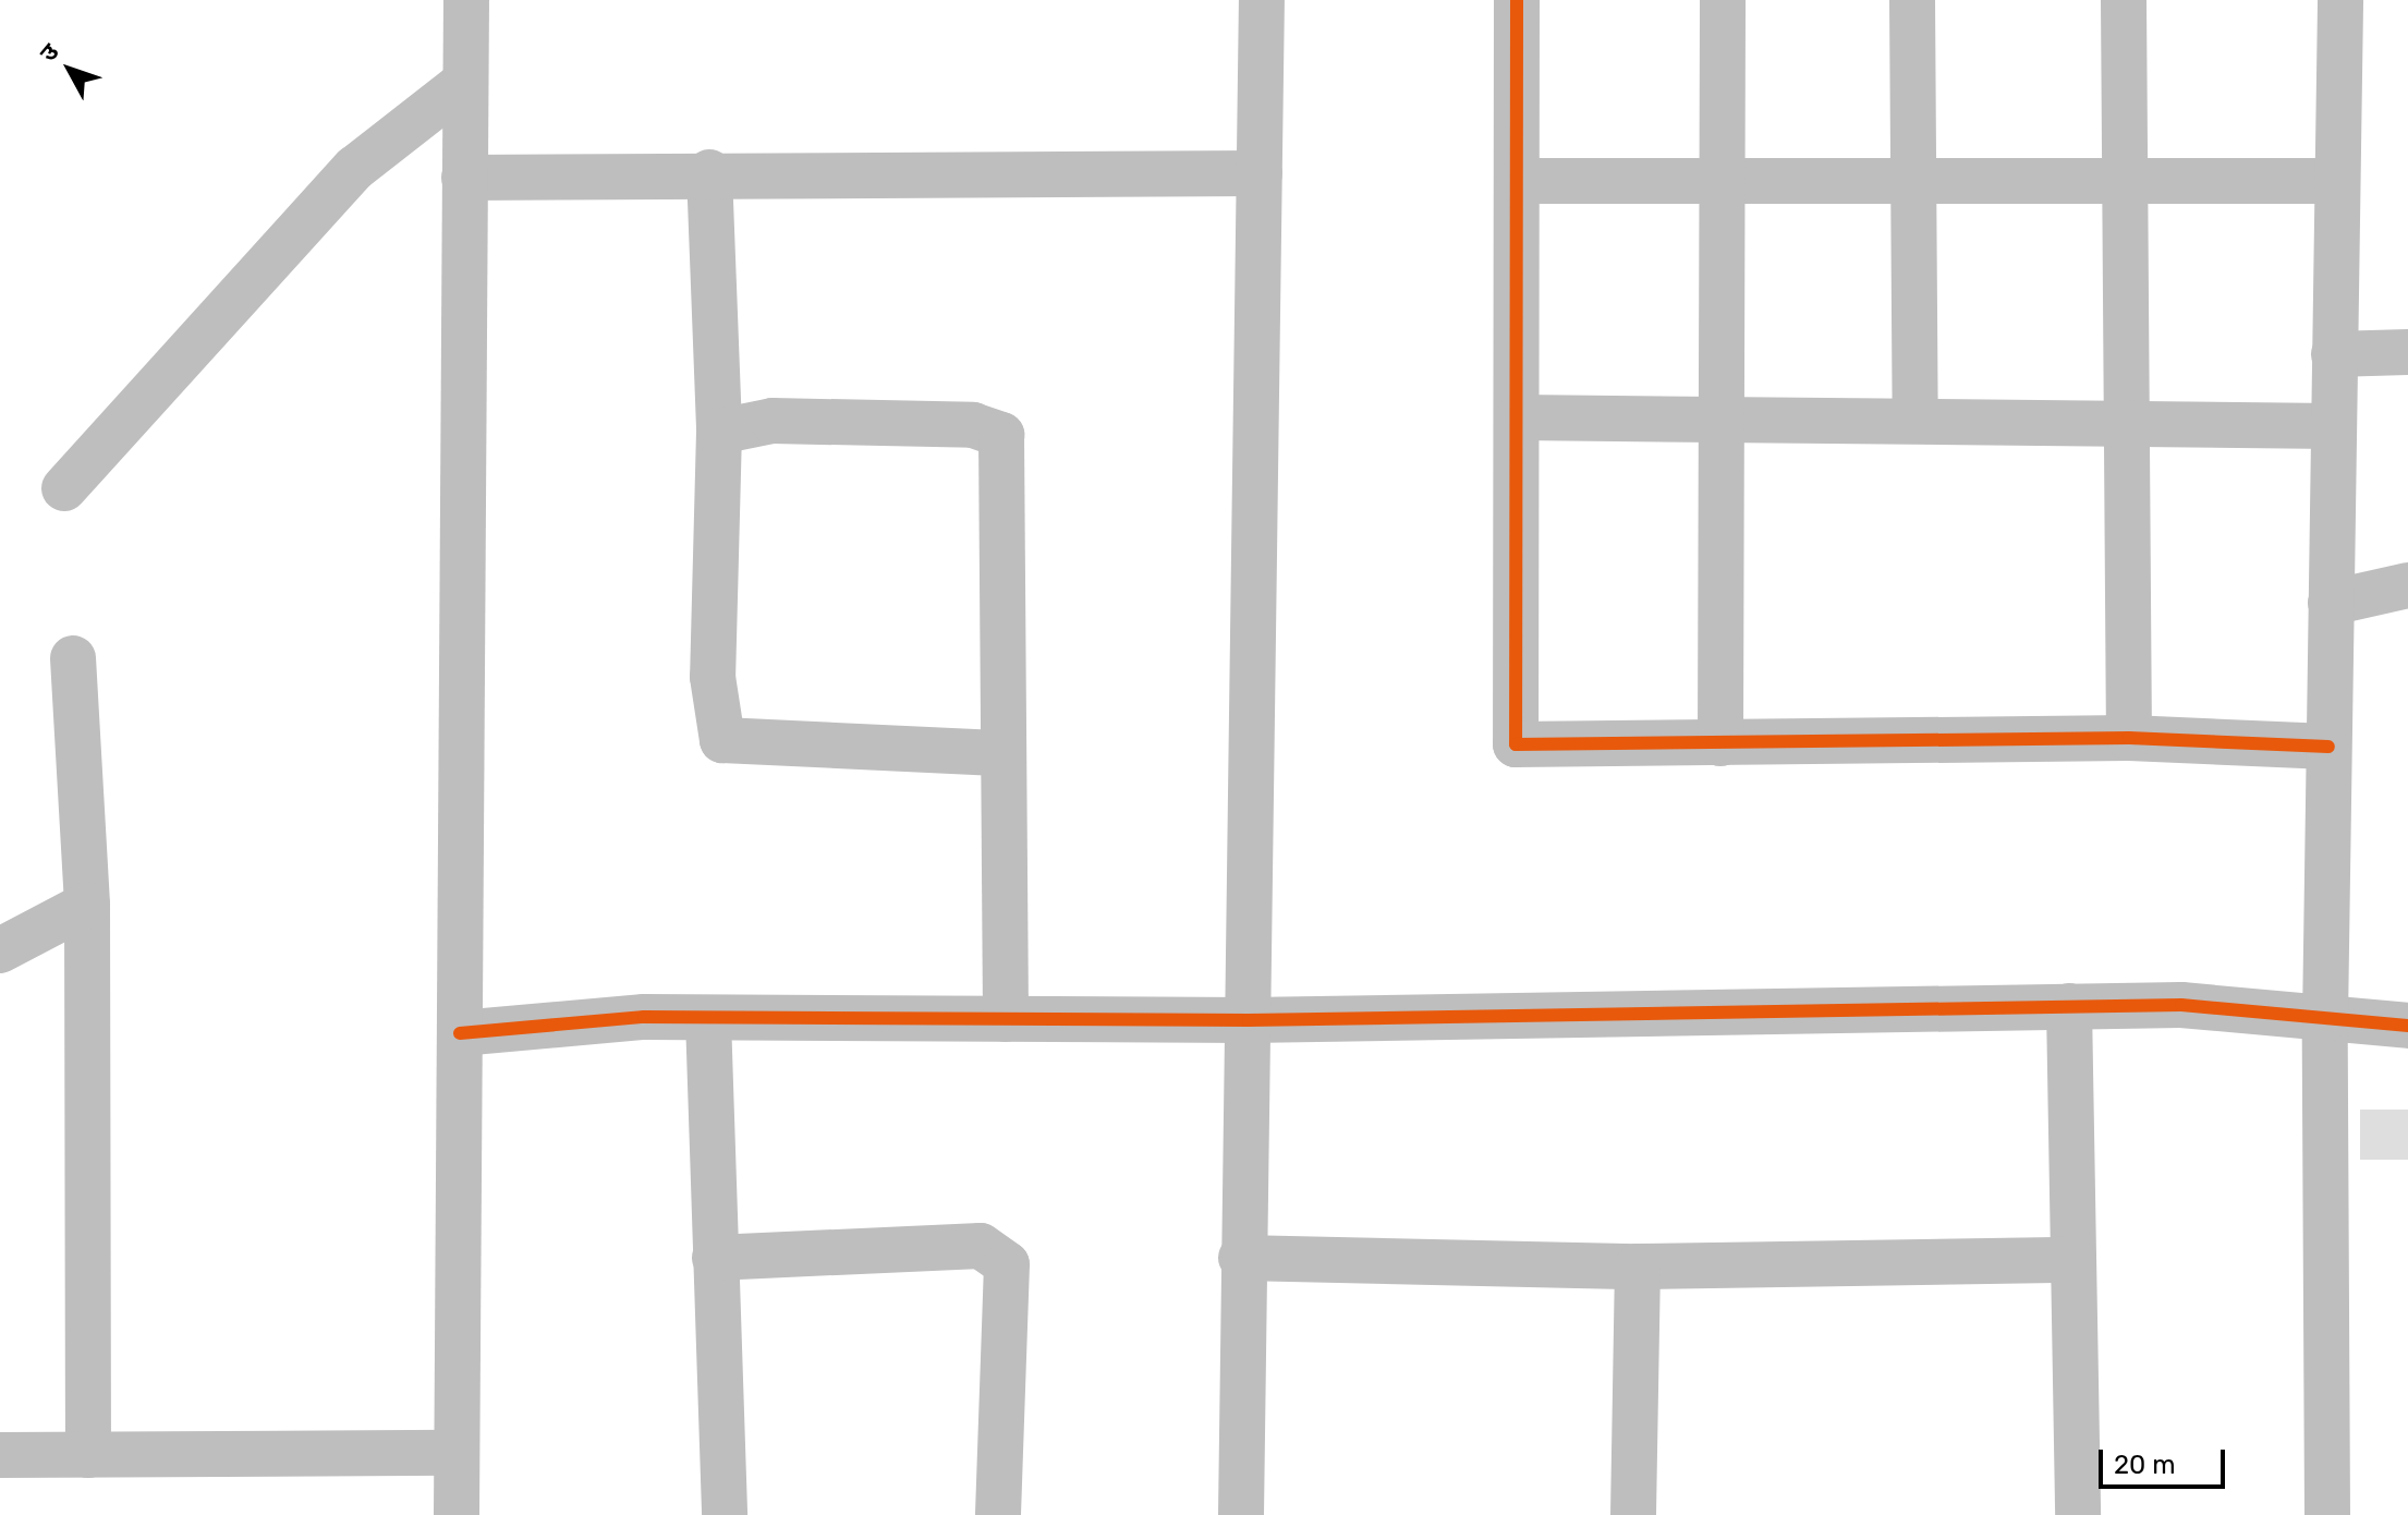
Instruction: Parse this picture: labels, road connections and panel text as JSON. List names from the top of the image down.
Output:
{
  "scale_bar": "20 m",
  "north": "top left"
}
